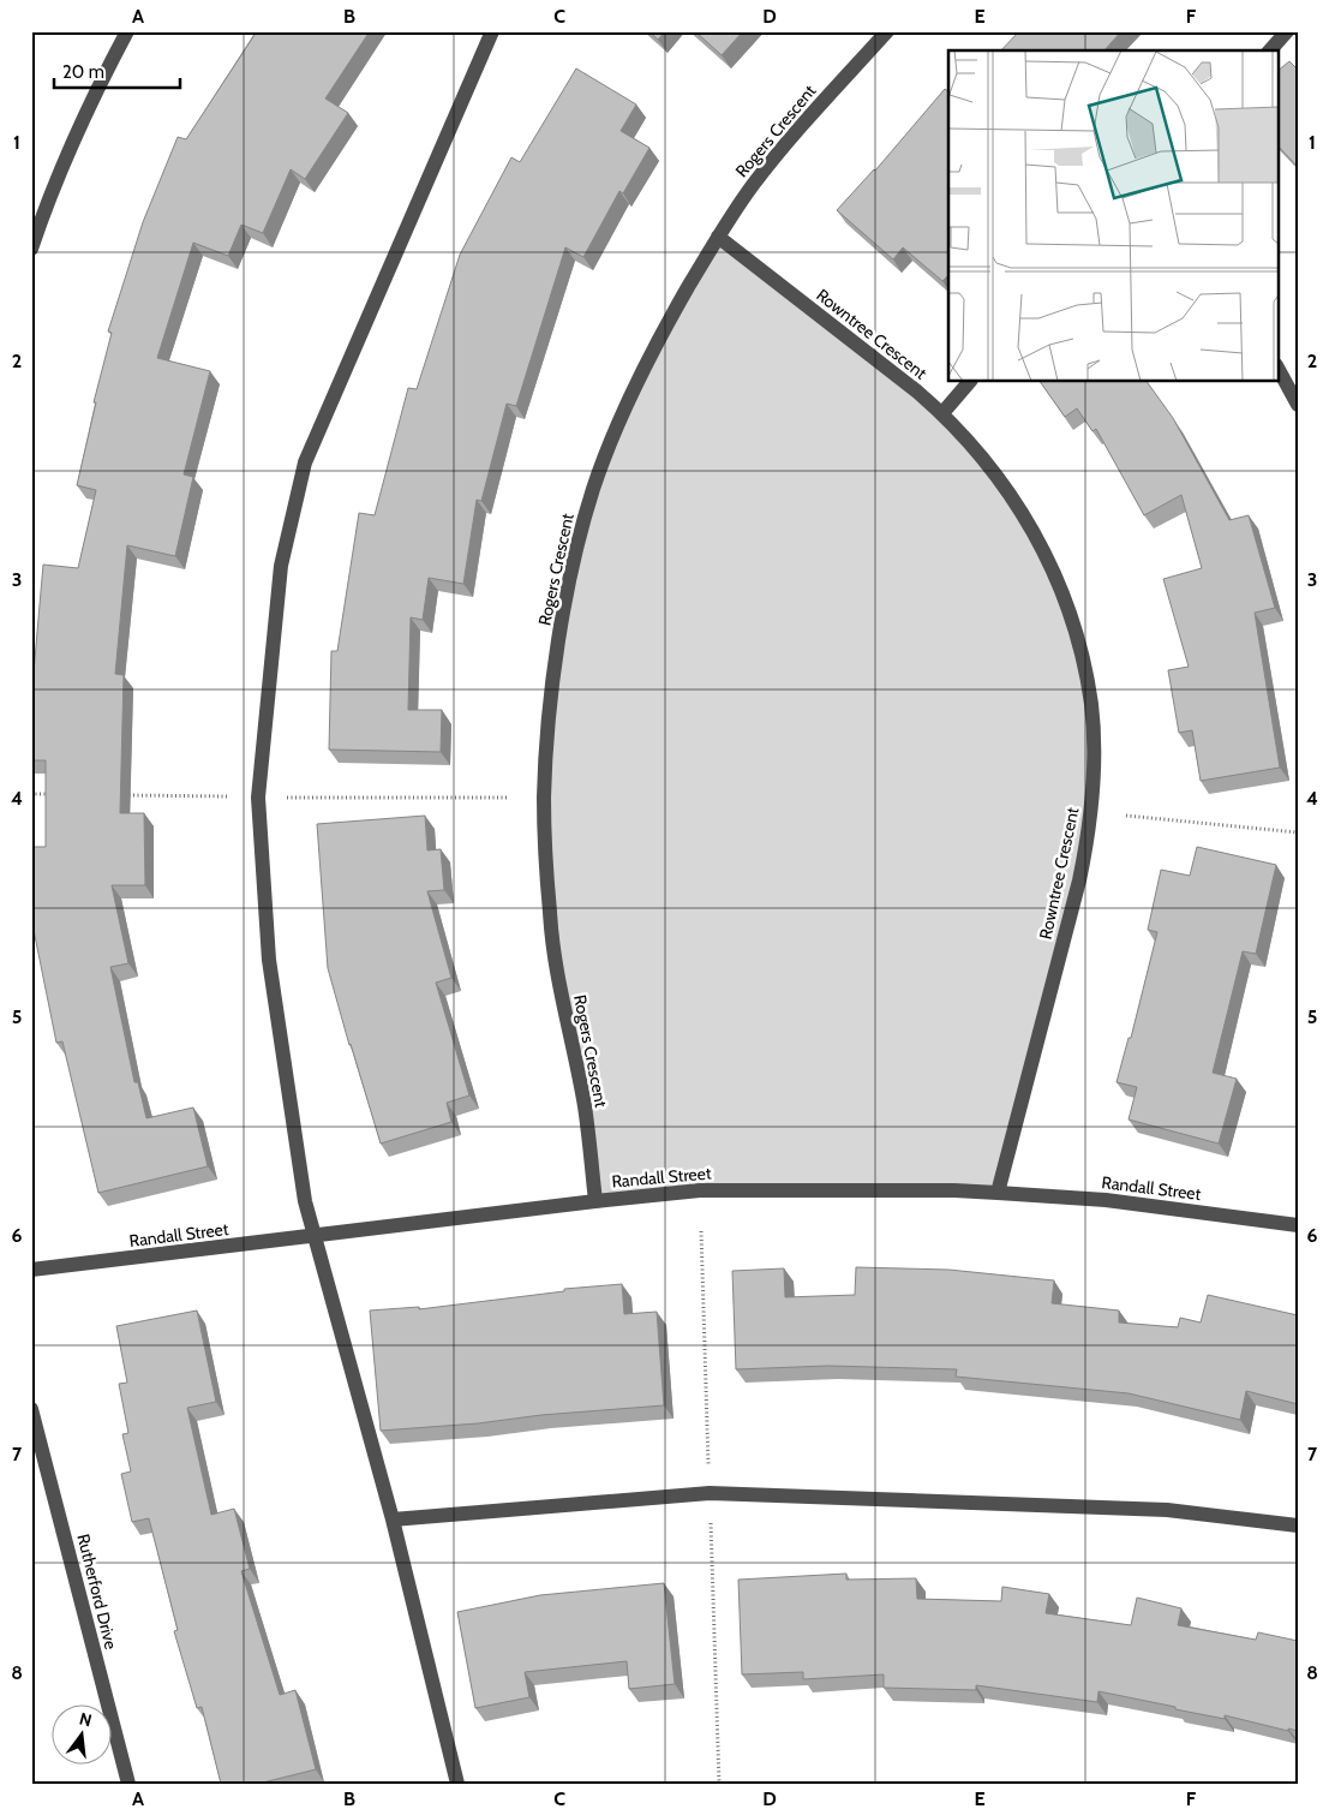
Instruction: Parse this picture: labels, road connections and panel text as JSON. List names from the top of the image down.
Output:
{
  "streets": {
    "street": [
      "Rogers Crescent",
      "Rowntree Crescent",
      "Randall Street",
      "Rutherford Drive"
    ]
  },
  "crossings": [
    ["Rogers Crescent", "Rowntree Crescent"],
    ["Rogers Crescent", "Randall Street"],
    ["Rowntree Crescent", "Randall Street"]
  ],
  "scale_bar": "20 m",
  "north": "top",
  "grid": {
    "columns": [
      "A",
      "B",
      "C",
      "D",
      "E",
      "F"
    ],
    "rows": [
      "1",
      "2",
      "3",
      "4",
      "5",
      "6",
      "7",
      "8"
    ]
  }
}
